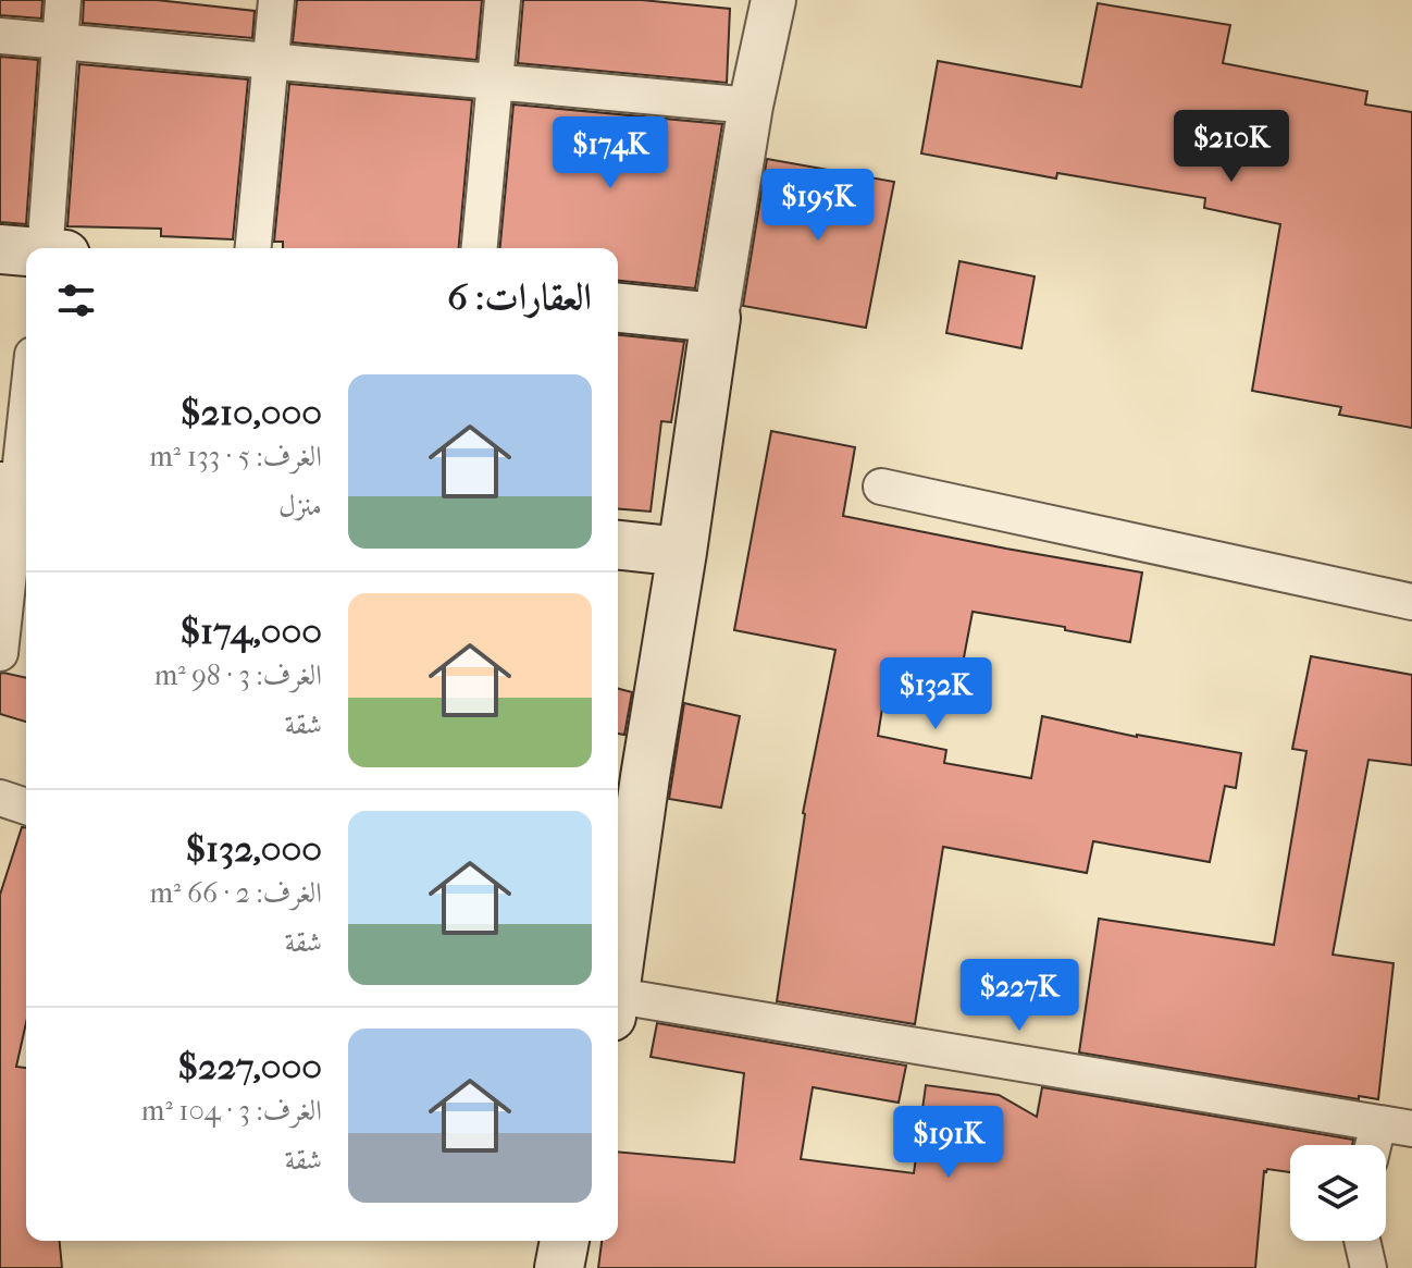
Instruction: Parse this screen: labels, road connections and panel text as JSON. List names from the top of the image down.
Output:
{
  "page": {
    "price": [
      "$210K",
      "$174K",
      "$195K",
      "$132K",
      "$227K",
      "$191K"
    ],
    "heading": "العقارات: 6",
    "list": [
      {
        "name": "$210,000",
        "note": "الغرف: 5 · 133 m² · منزل"
      },
      {
        "name": "$174,000",
        "note": "الغرف: 3 · 98 m² · شقة"
      },
      {
        "name": "$132,000",
        "note": "الغرف: 2 · 66 m² · شقة"
      },
      {
        "name": "$227,000",
        "note": "الغرف: 3 · 104 m² · شقة"
      }
    ]
  }
}
